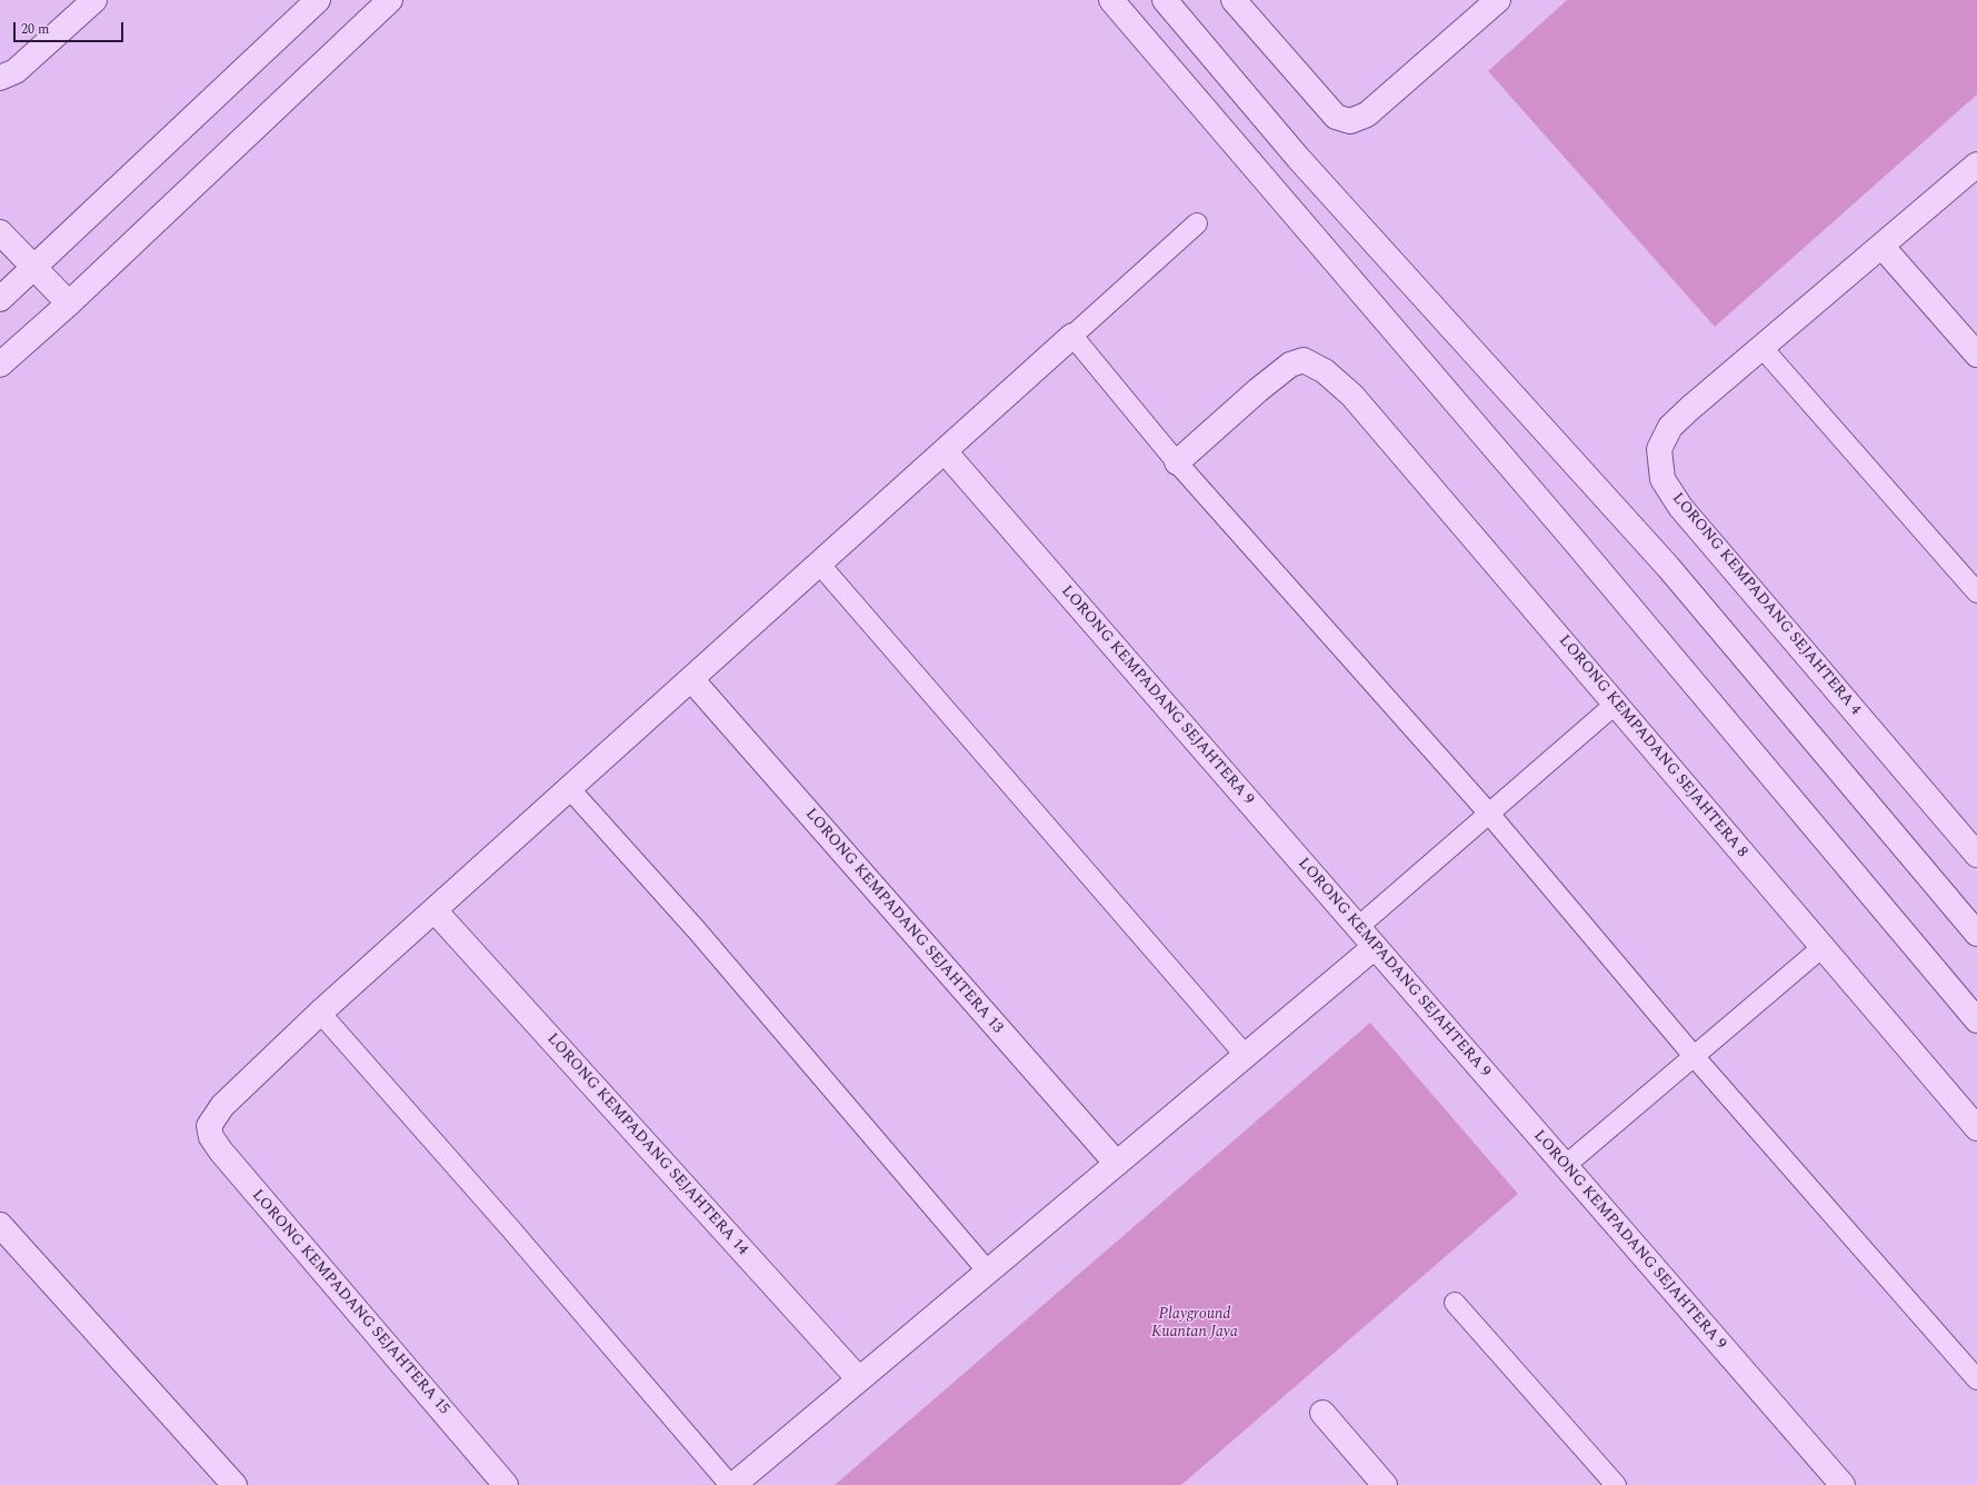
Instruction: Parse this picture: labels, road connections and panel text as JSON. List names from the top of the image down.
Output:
{
  "streets": {
    "street": [
      "LORONG KEMPADANG SEJAHTERA 4",
      "LORONG KEMPADANG SEJAHTERA 9",
      "LORONG KEMPADANG SEJAHTERA 8",
      "LORONG KEMPADANG SEJAHTERA 13",
      "LORONG KEMPADANG SEJAHTERA 14",
      "LORONG KEMPADANG SEJAHTERA 15"
    ]
  },
  "parks": ["Playground Kuantan Jaya"],
  "scale_bar": "20 m"
}
